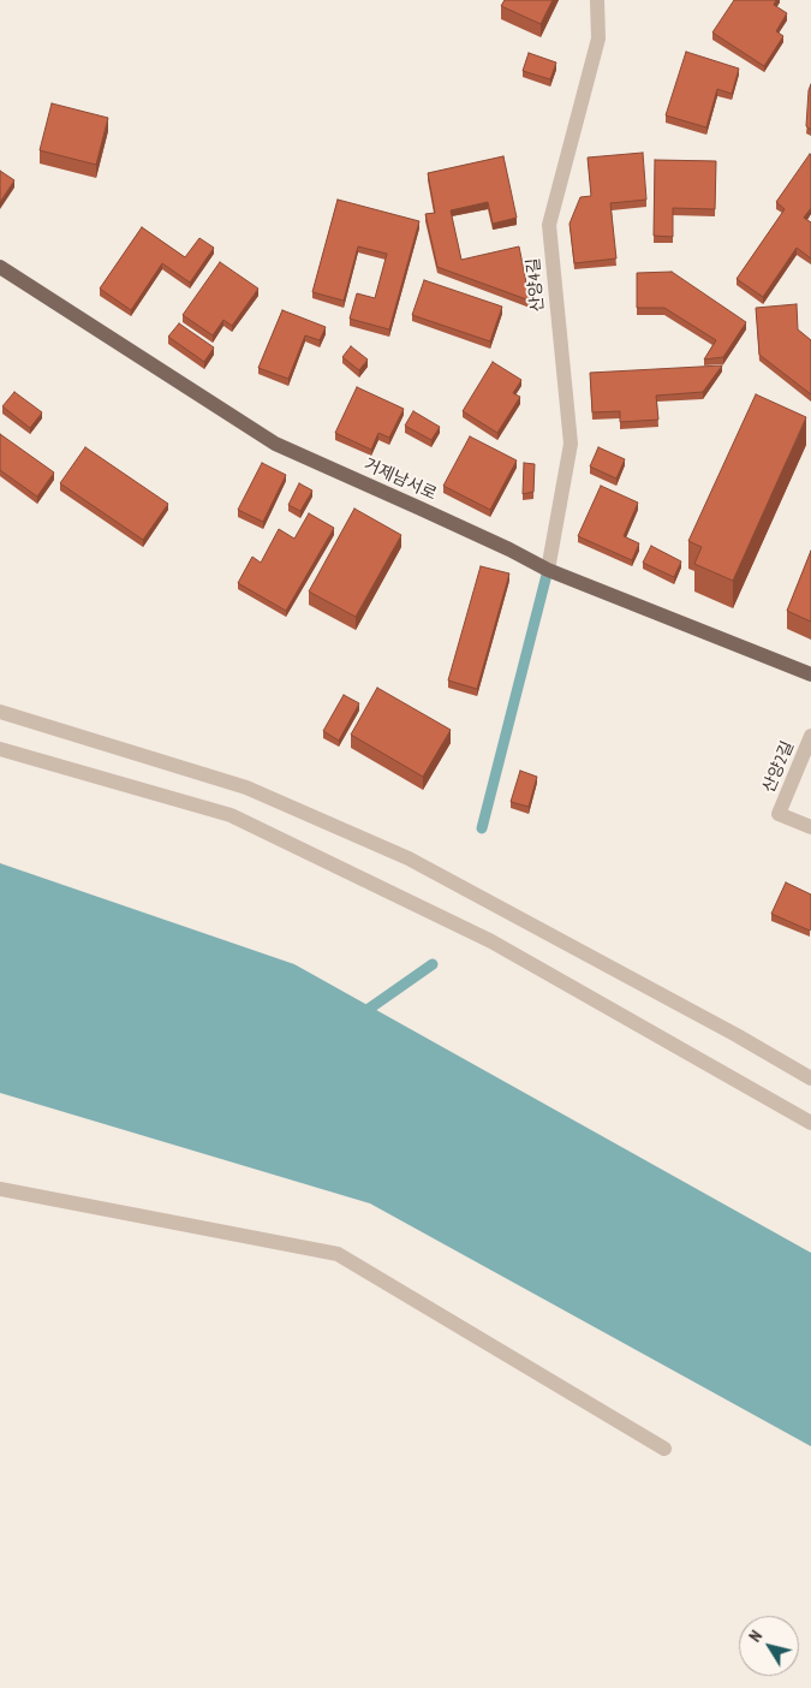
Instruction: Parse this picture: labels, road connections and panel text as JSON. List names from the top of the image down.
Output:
{
  "streets": {
    "main road": ["거제남서로"],
    "street": ["산양4길", "산양2길"]
  },
  "crossings": [
    ["산양4길", "거제남서로"]
  ],
  "north": "top left"
}
